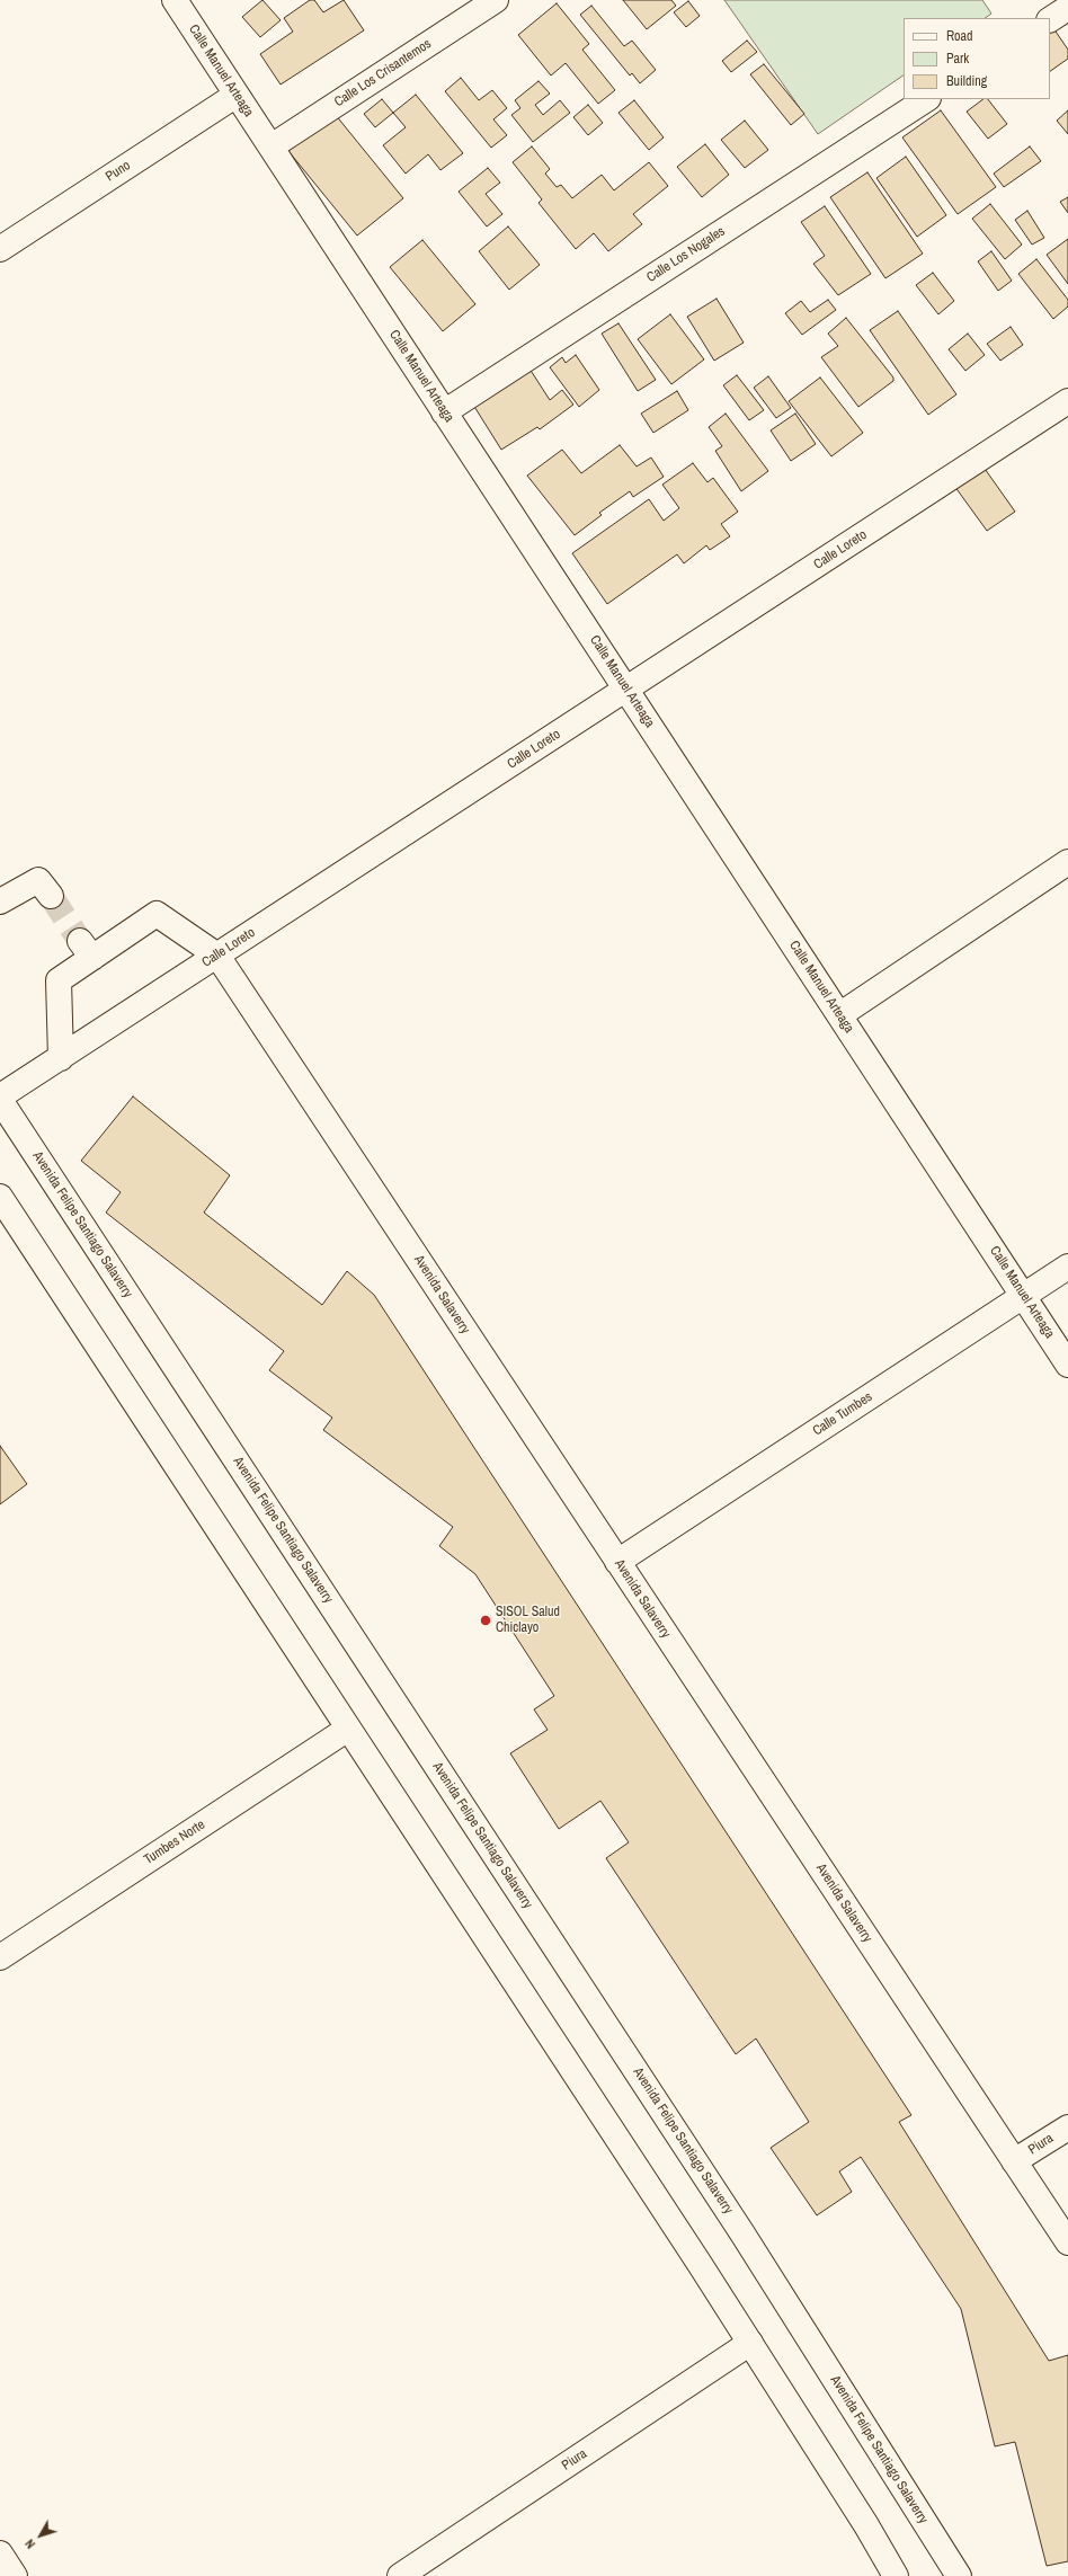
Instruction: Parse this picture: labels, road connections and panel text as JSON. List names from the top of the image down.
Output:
{
  "streets": {
    "street": [
      "Calle Manuel Arteaga",
      "Calle Los Crisantemos",
      "Puno",
      "Calle Los Nogales",
      "Calle Loreto",
      "Avenida Felipe Santiago Salaverry",
      "Avenida Salaverry",
      "Calle Tumbes",
      "Tumbes Norte",
      "Piura"
    ]
  },
  "crossings": [
    ["Calle Manuel Arteaga", "Calle Los Crisantemos"],
    ["Calle Manuel Arteaga", "Puno"],
    ["Calle Manuel Arteaga", "Calle Los Nogales"],
    ["Calle Manuel Arteaga", "Calle Loreto"],
    ["Calle Manuel Arteaga", "Calle Tumbes"],
    ["Calle Loreto", "Avenida Felipe Santiago Salaverry"],
    ["Calle Loreto", "Avenida Salaverry"],
    ["Avenida Salaverry", "Calle Tumbes"],
    ["Avenida Salaverry", "Piura"]
  ],
  "places": ["SISOL Salud Chiclayo"],
  "legend": ["Road", "Park", "Building"],
  "north": "bottom left"
}
